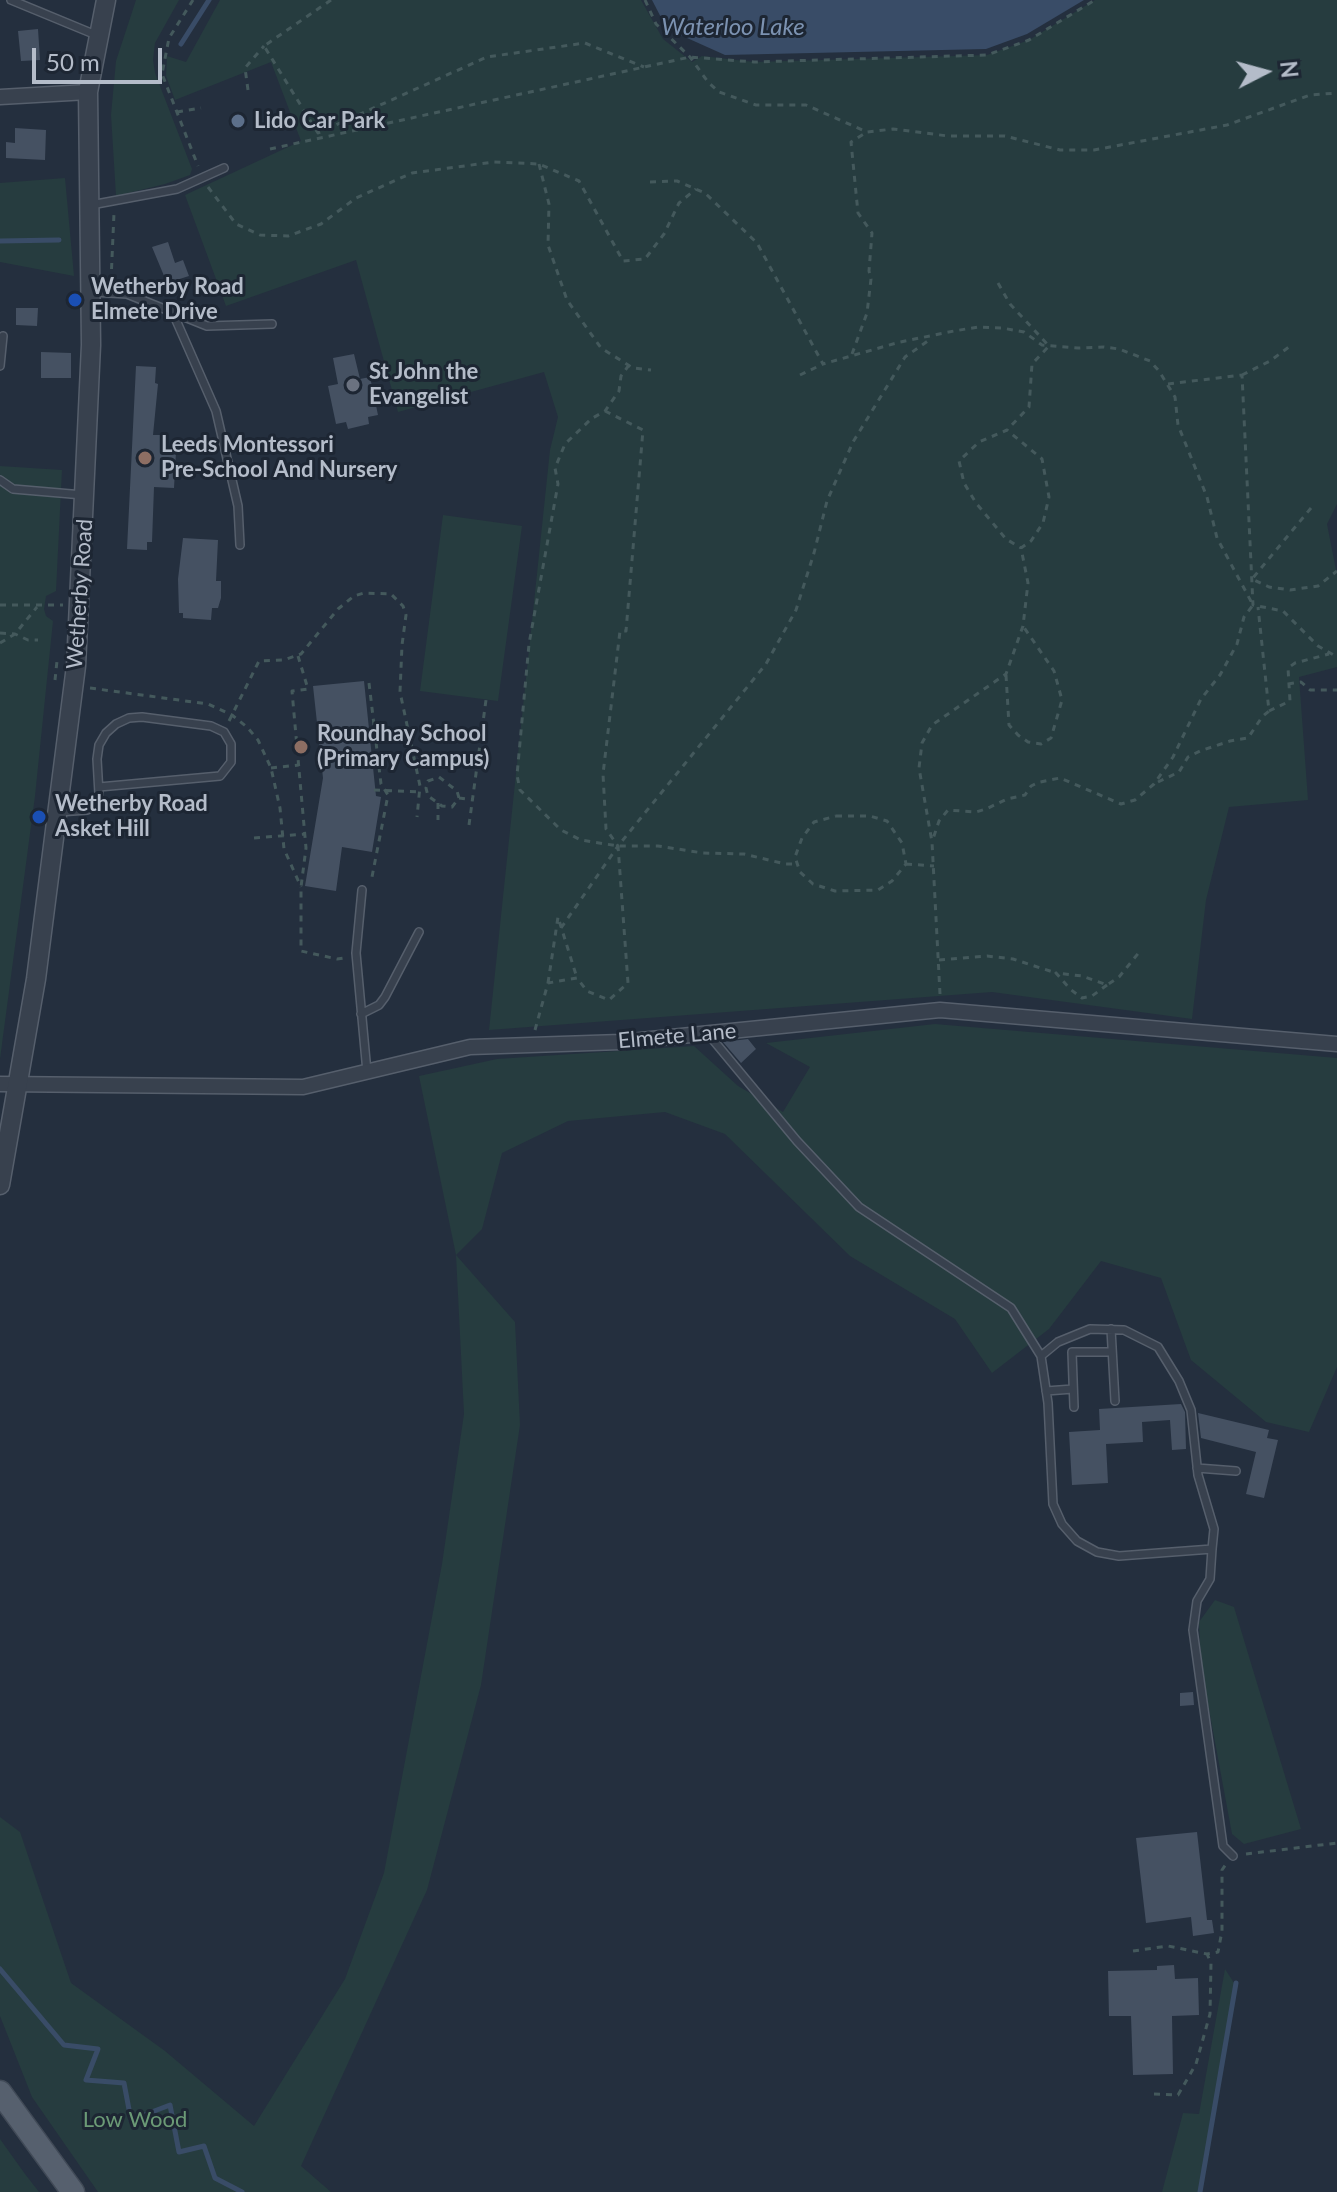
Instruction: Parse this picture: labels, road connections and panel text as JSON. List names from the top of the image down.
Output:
{
  "streets": {
    "street": ["Wetherby Road", "Elmete Lane"]
  },
  "crossings": [
    ["Wetherby Road", "Elmete Lane"]
  ],
  "water": ["Waterloo Lake"],
  "parks": ["Low Wood"],
  "places": [
    "Lido Car Park",
    "Wetherby Road Elmete Drive",
    "St John the Evangelist",
    "Leeds Montessori Pre-School And Nursery",
    "Roundhay School (Primary Campus)",
    "Wetherby Road Asket Hill"
  ],
  "scale_bar": "50 m",
  "north": "right"
}
